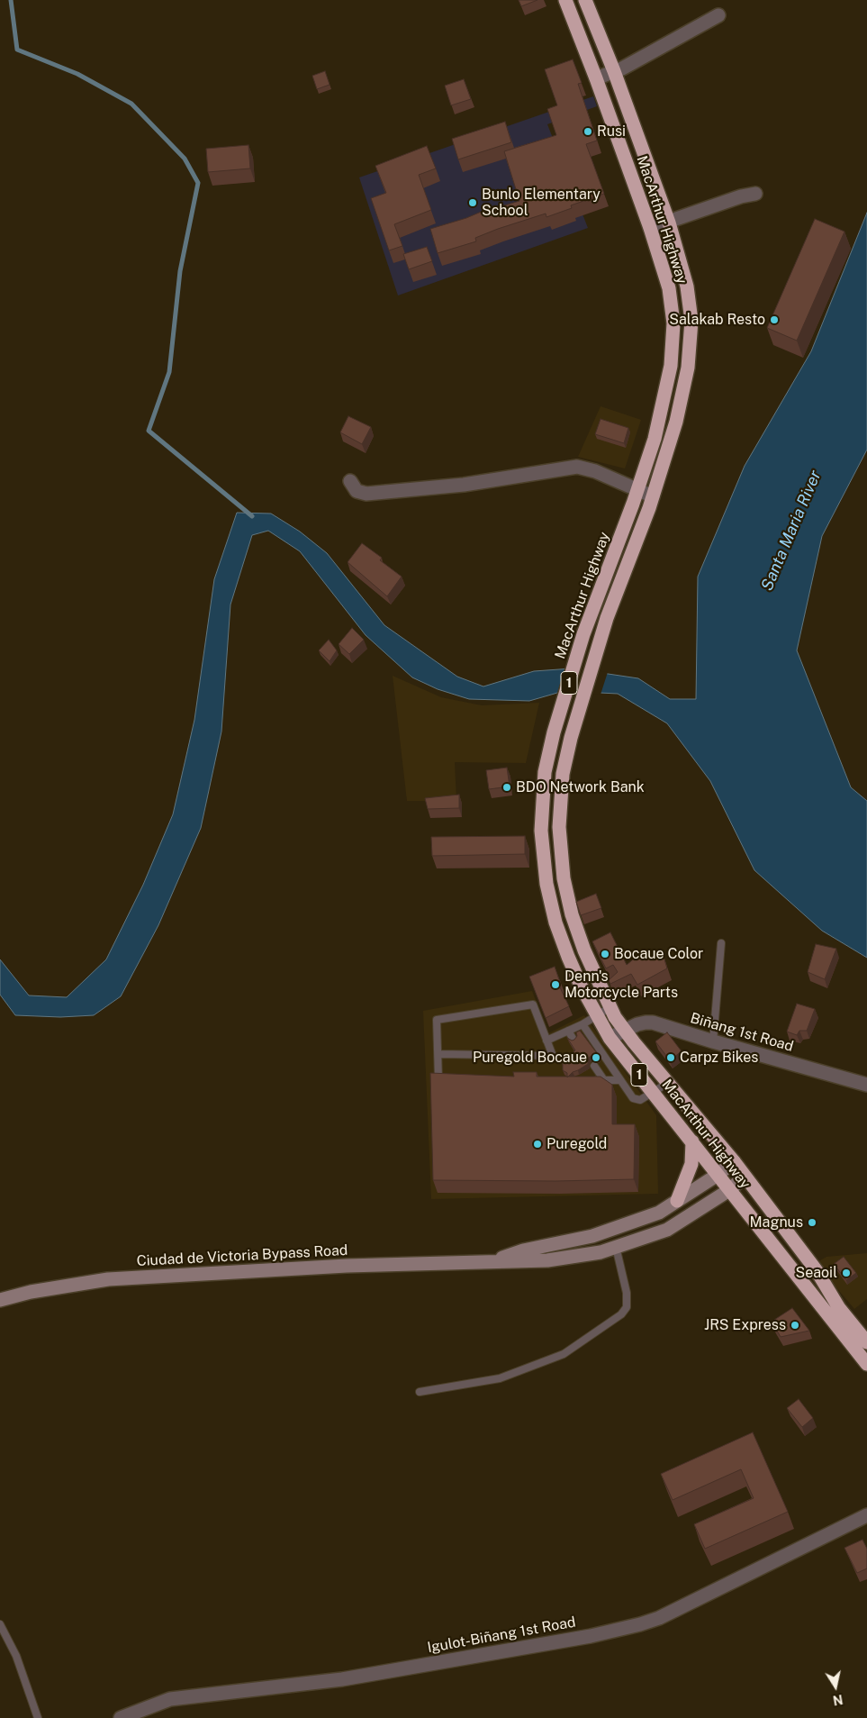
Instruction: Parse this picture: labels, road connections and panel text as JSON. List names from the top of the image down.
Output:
{
  "streets": {
    "highway": ["MacArthur Highway", "1"],
    "main road": ["Ciudad de Victoria Bypass Road"],
    "street": ["Biñang 1st Road", "Igulot-Biñang 1st Road"]
  },
  "crossings": [
    ["MacArthur Highway", "Biñang 1st Road"],
    ["MacArthur Highway", "Ciudad de Victoria Bypass Road"]
  ],
  "water": ["Santa Maria River"],
  "places": [
    "Rusi",
    "Bunlo Elementary School",
    "Salakab Resto",
    "BDO Network Bank",
    "Bocaue Color",
    "Denn's Motorcycle Parts",
    "Puregold Bocaue",
    "Carpz Bikes",
    "Puregold",
    "Magnus",
    "Seaoil",
    "JRS Express"
  ],
  "north": "bottom"
}
